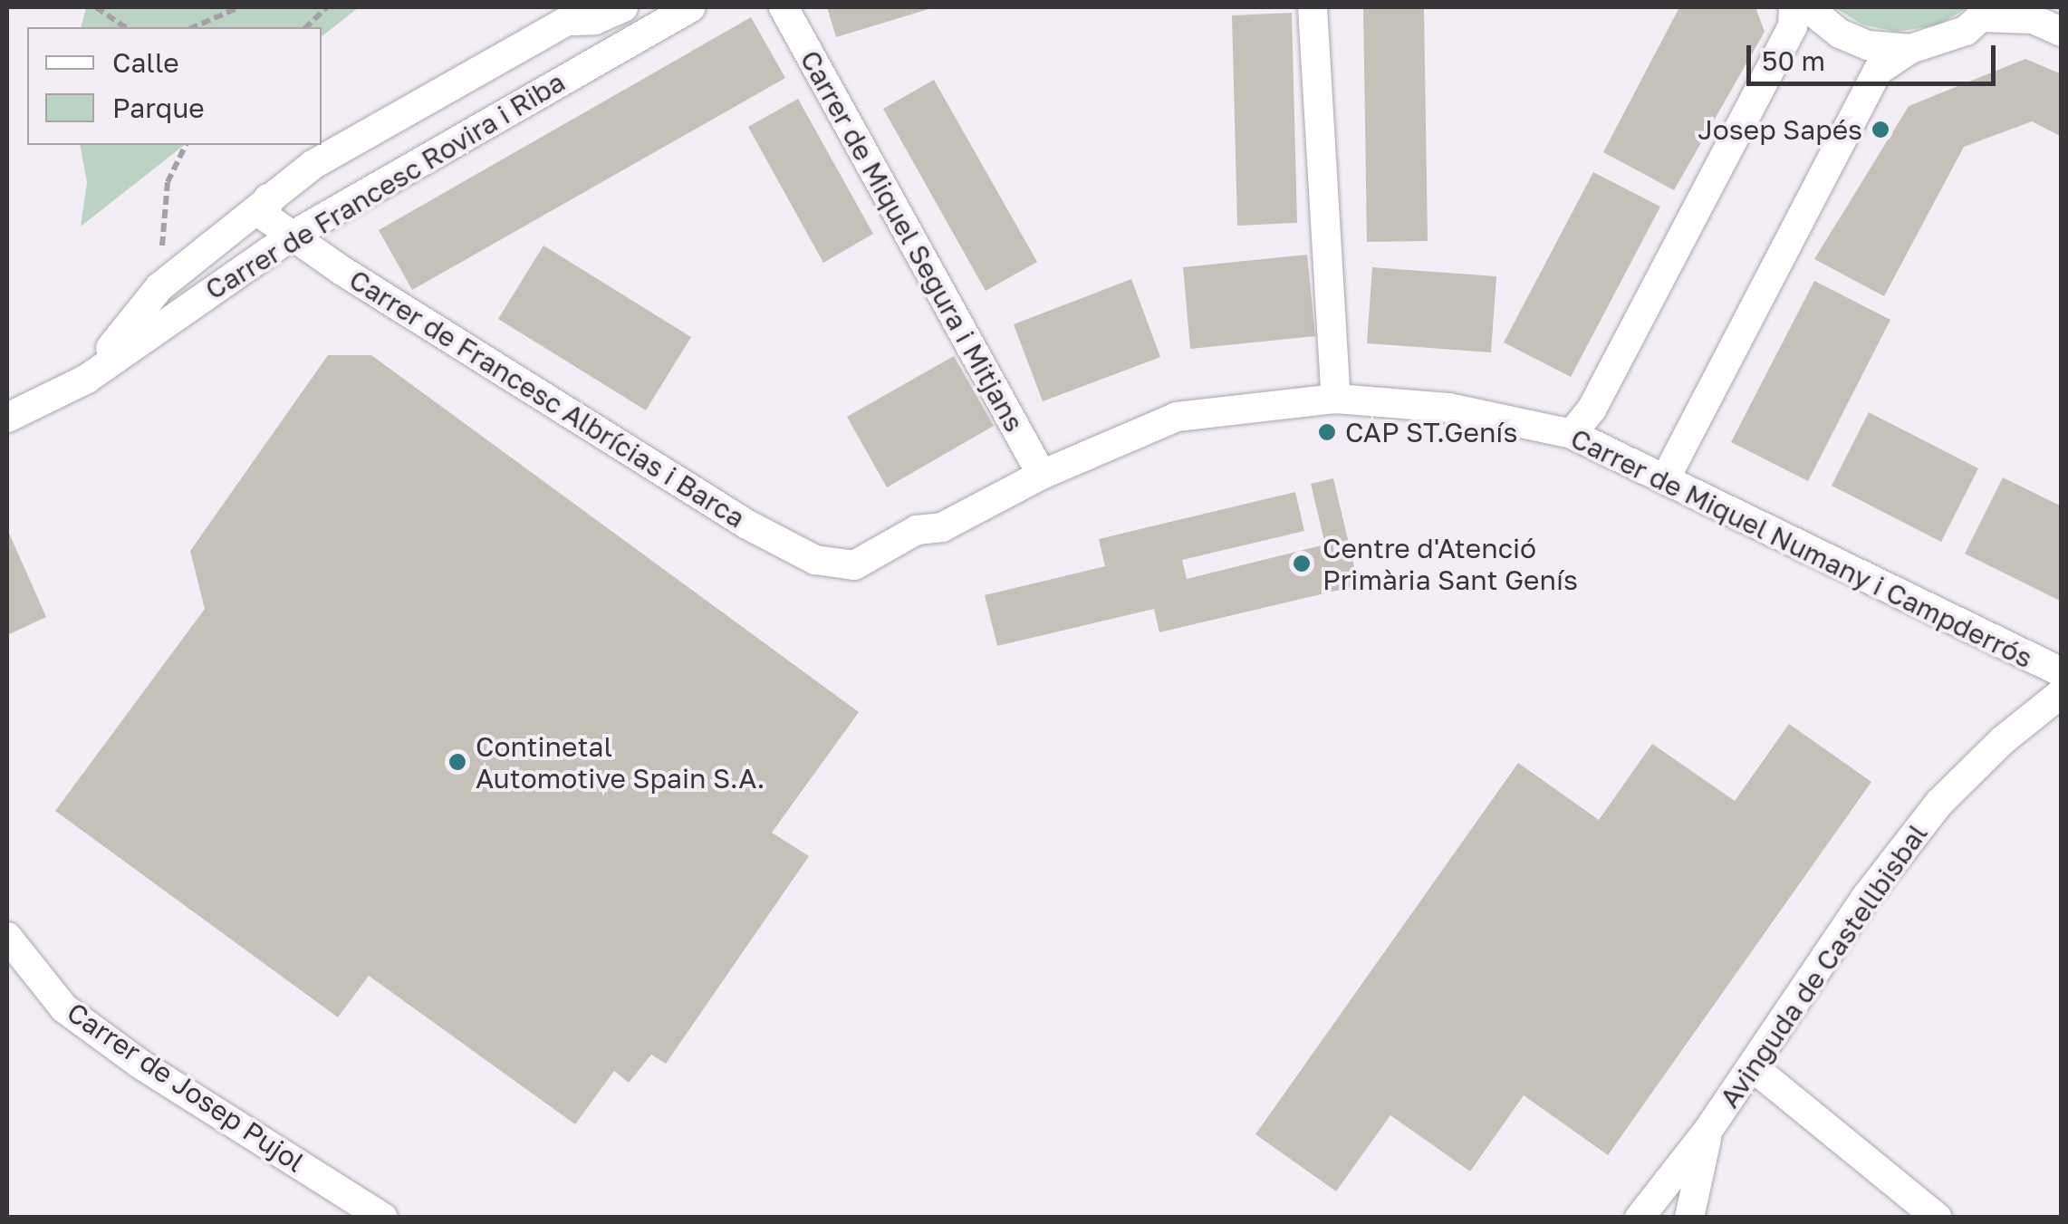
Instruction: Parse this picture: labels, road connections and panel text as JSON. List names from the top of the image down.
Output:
{
  "streets": {
    "street": [
      "Carrer de Francesc Rovira i Riba",
      "Carrer de Miquel Segura i Mitjans",
      "Carrer de Francesc Albrícias i Barca",
      "Carrer de Miquel Numany i Campderrós",
      "Avinguda de Castellbisbal",
      "Carrer de Josep Pujol"
    ]
  },
  "crossings": [
    ["Carrer de Francesc Rovira i Riba", "Carrer de Francesc Albrícias i Barca"],
    ["Carrer de Miquel Segura i Mitjans", "Carrer de Miquel Numany i Campderrós"],
    ["Carrer de Francesc Albrícias i Barca", "Carrer de Miquel Numany i Campderrós"]
  ],
  "places": [
    "Josep Sapés",
    "CAP ST.Genís",
    "Centre d'Atenció Primària Sant Genís",
    "Continetal Automotive Spain S.A."
  ],
  "legend": ["Calle", "Parque"],
  "scale_bar": "50 m"
}
